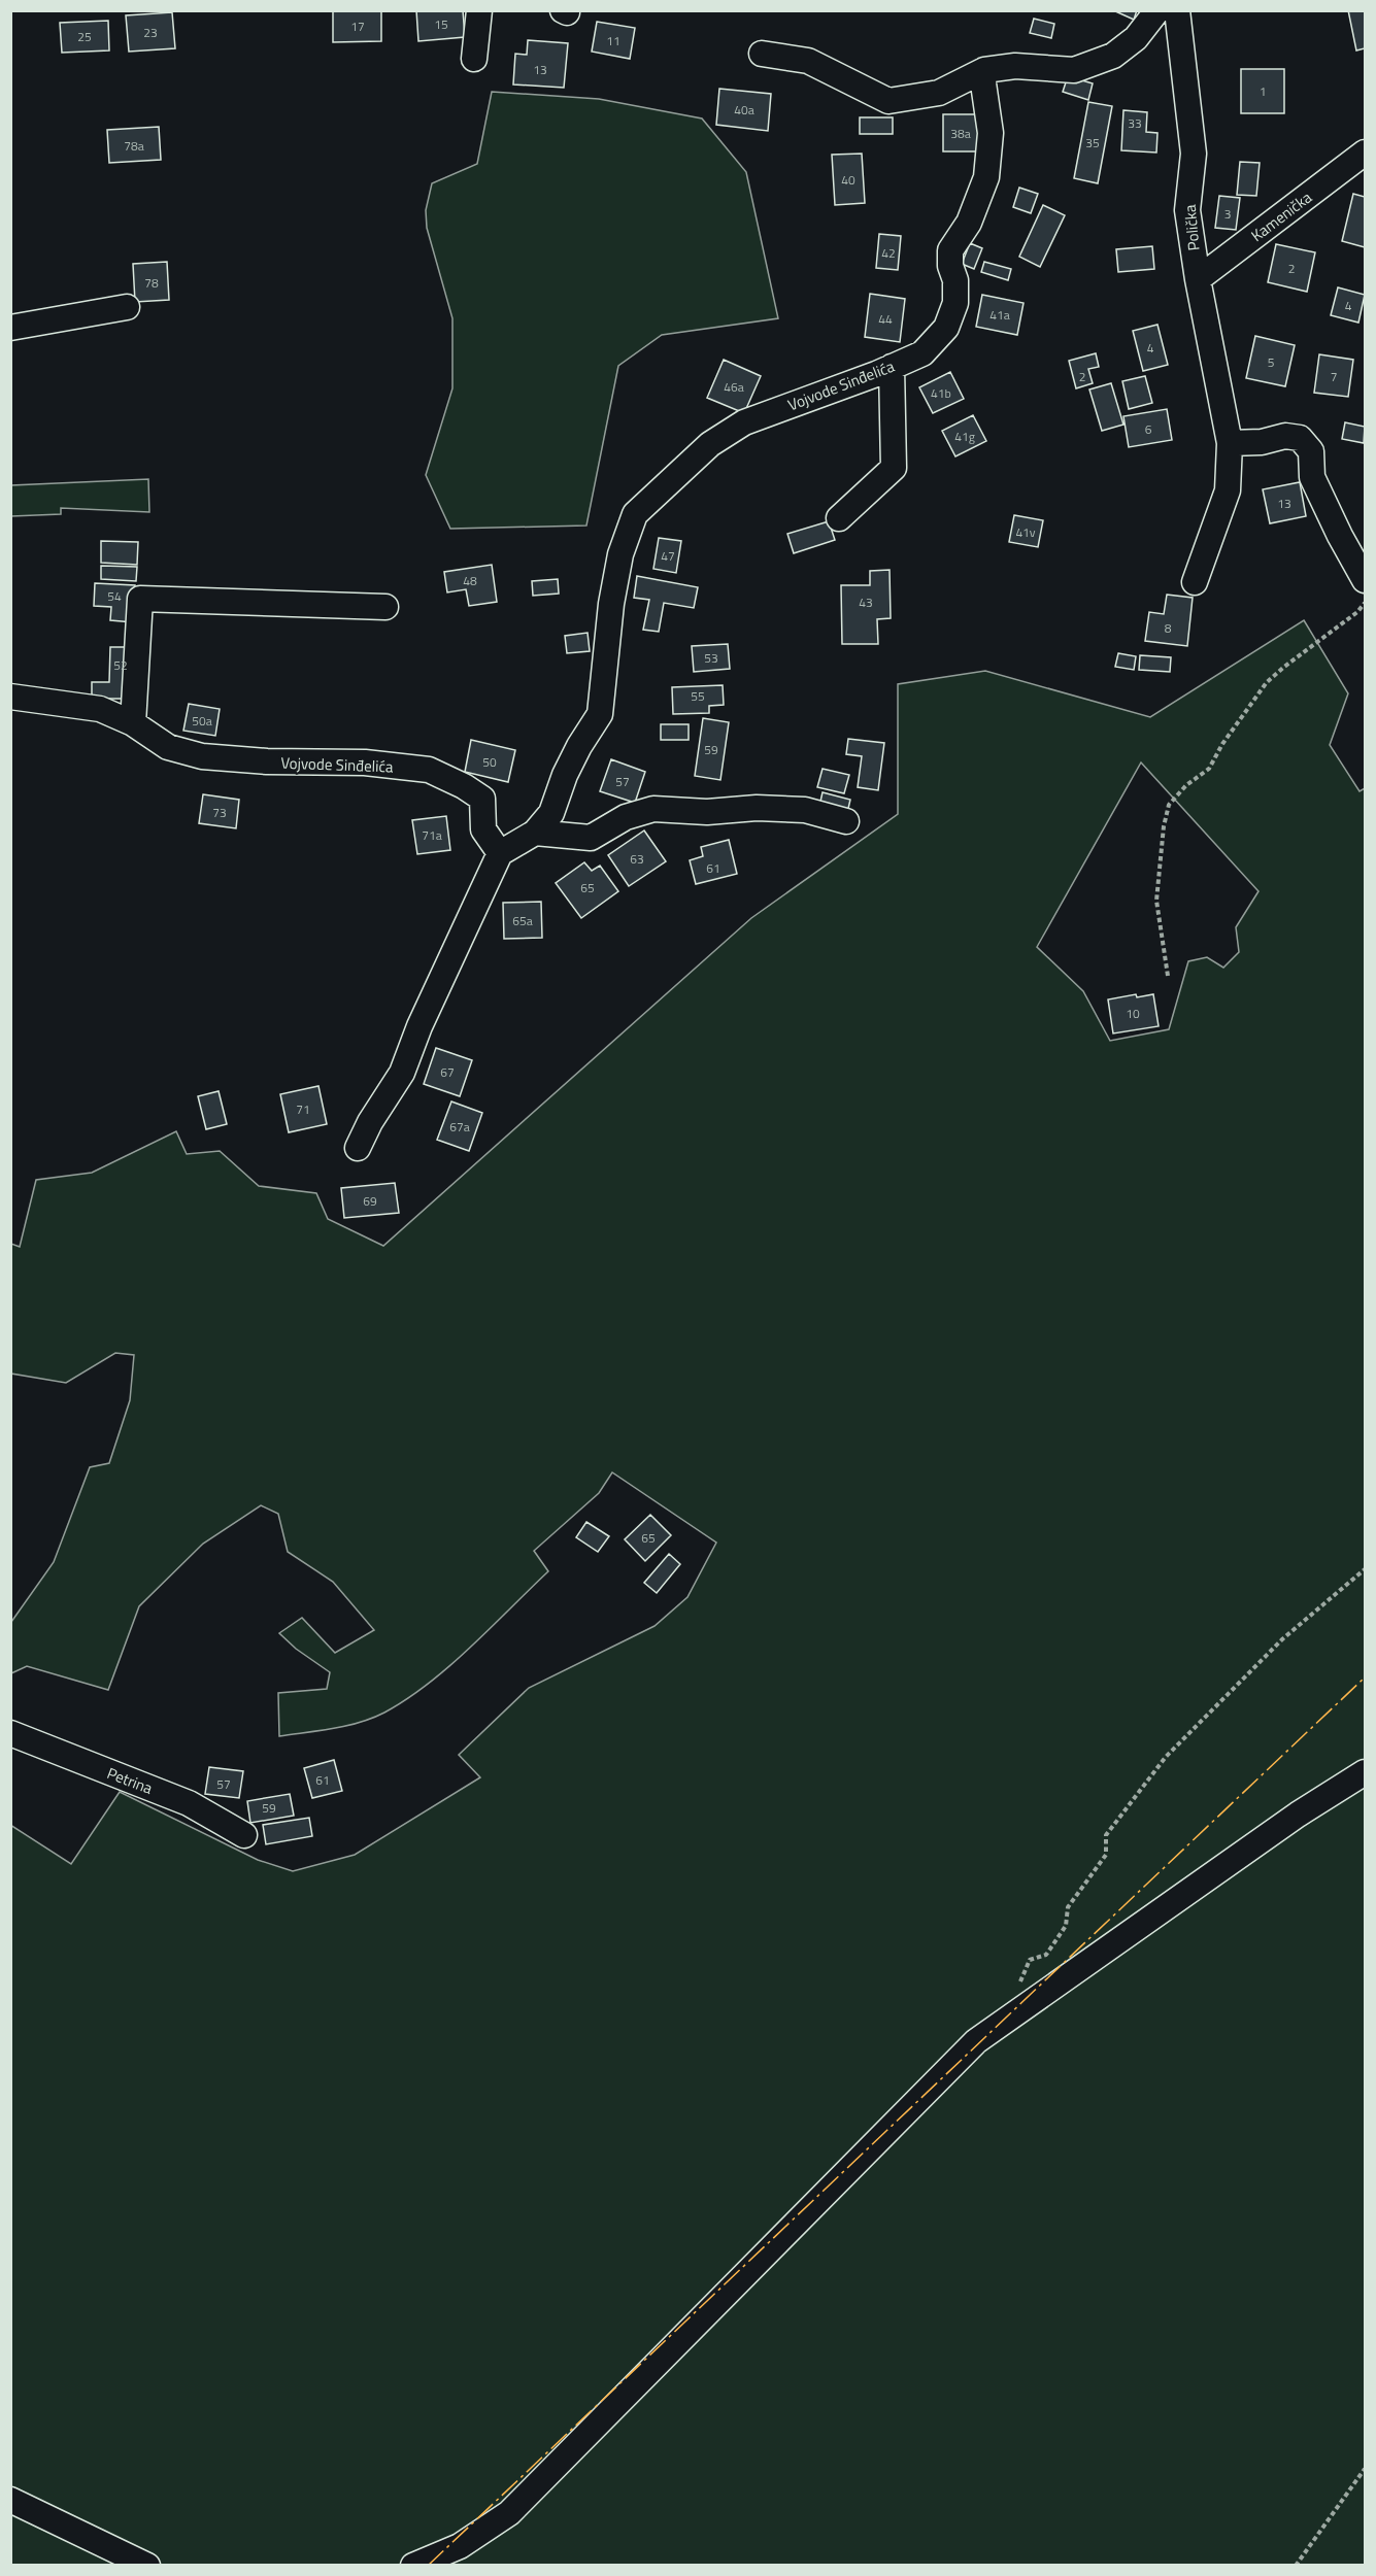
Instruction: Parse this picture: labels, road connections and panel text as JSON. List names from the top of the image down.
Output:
{
  "streets": {
    "street": [
      "Kamenička",
      "Polička",
      "Vojvode Sinđelića",
      "Petrina"
    ]
  },
  "crossings": [
    ["Kamenička", "Polička"]
  ],
  "house_numbers": [
    "15",
    "17",
    "23",
    "25",
    "11",
    "13",
    "1",
    "40a",
    "33",
    "38a",
    "35",
    "78a",
    "40",
    "3",
    "42",
    "2",
    "78",
    "4",
    "41a",
    "44",
    "4",
    "5",
    "2",
    "7",
    "46a",
    "41b",
    "6",
    "41g",
    "13",
    "41v",
    "47",
    "48",
    "54",
    "43",
    "8",
    "53",
    "52",
    "55",
    "50a",
    "59",
    "50",
    "57",
    "73",
    "71a",
    "63",
    "61",
    "65",
    "65a",
    "10",
    "67",
    "71",
    "67a",
    "69",
    "65",
    "61",
    "57",
    "59"
  ]
}
